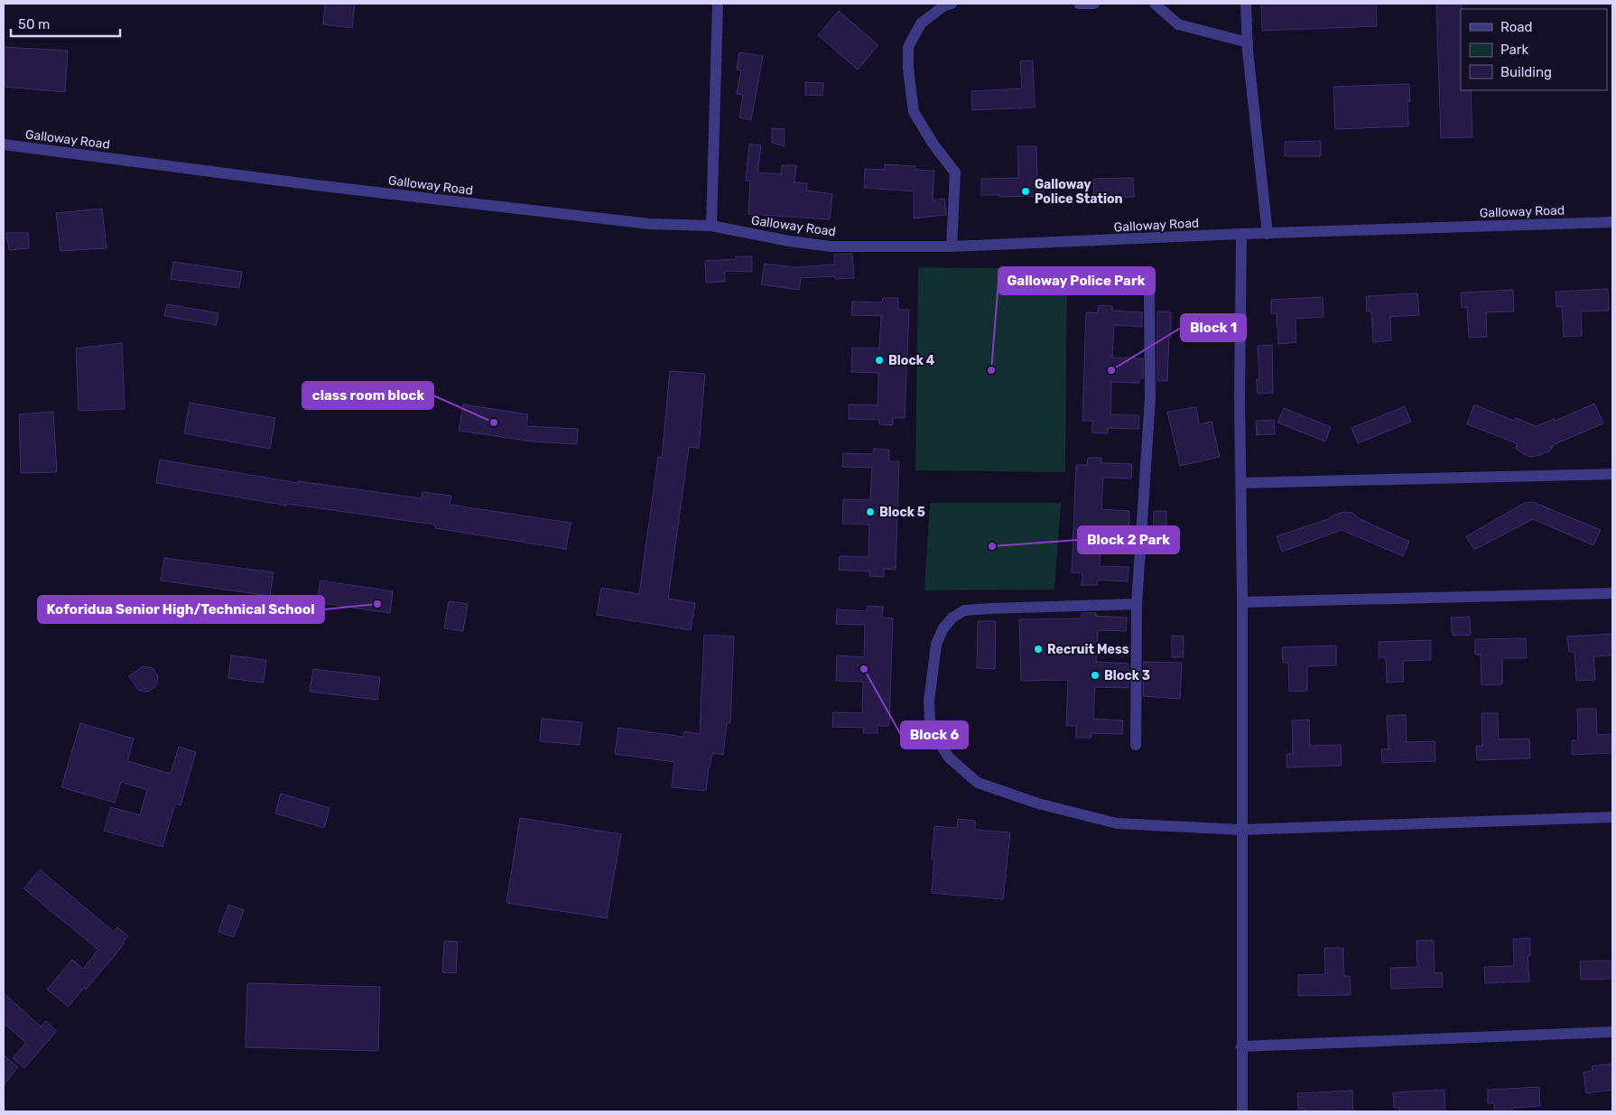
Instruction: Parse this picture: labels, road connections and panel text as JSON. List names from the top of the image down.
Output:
{
  "streets": {
    "street": ["Galloway Road"]
  },
  "places": [
    "Galloway Police Station",
    "Block 4",
    "Galloway Police Park",
    "Block 1",
    "class room block",
    "Block 5",
    "Block 2 Park",
    "Koforidua Senior High/Technical School",
    "Recruit Mess",
    "Block 6",
    "Block 3"
  ],
  "legend": ["Road", "Park", "Building"],
  "scale_bar": "50 m"
}
